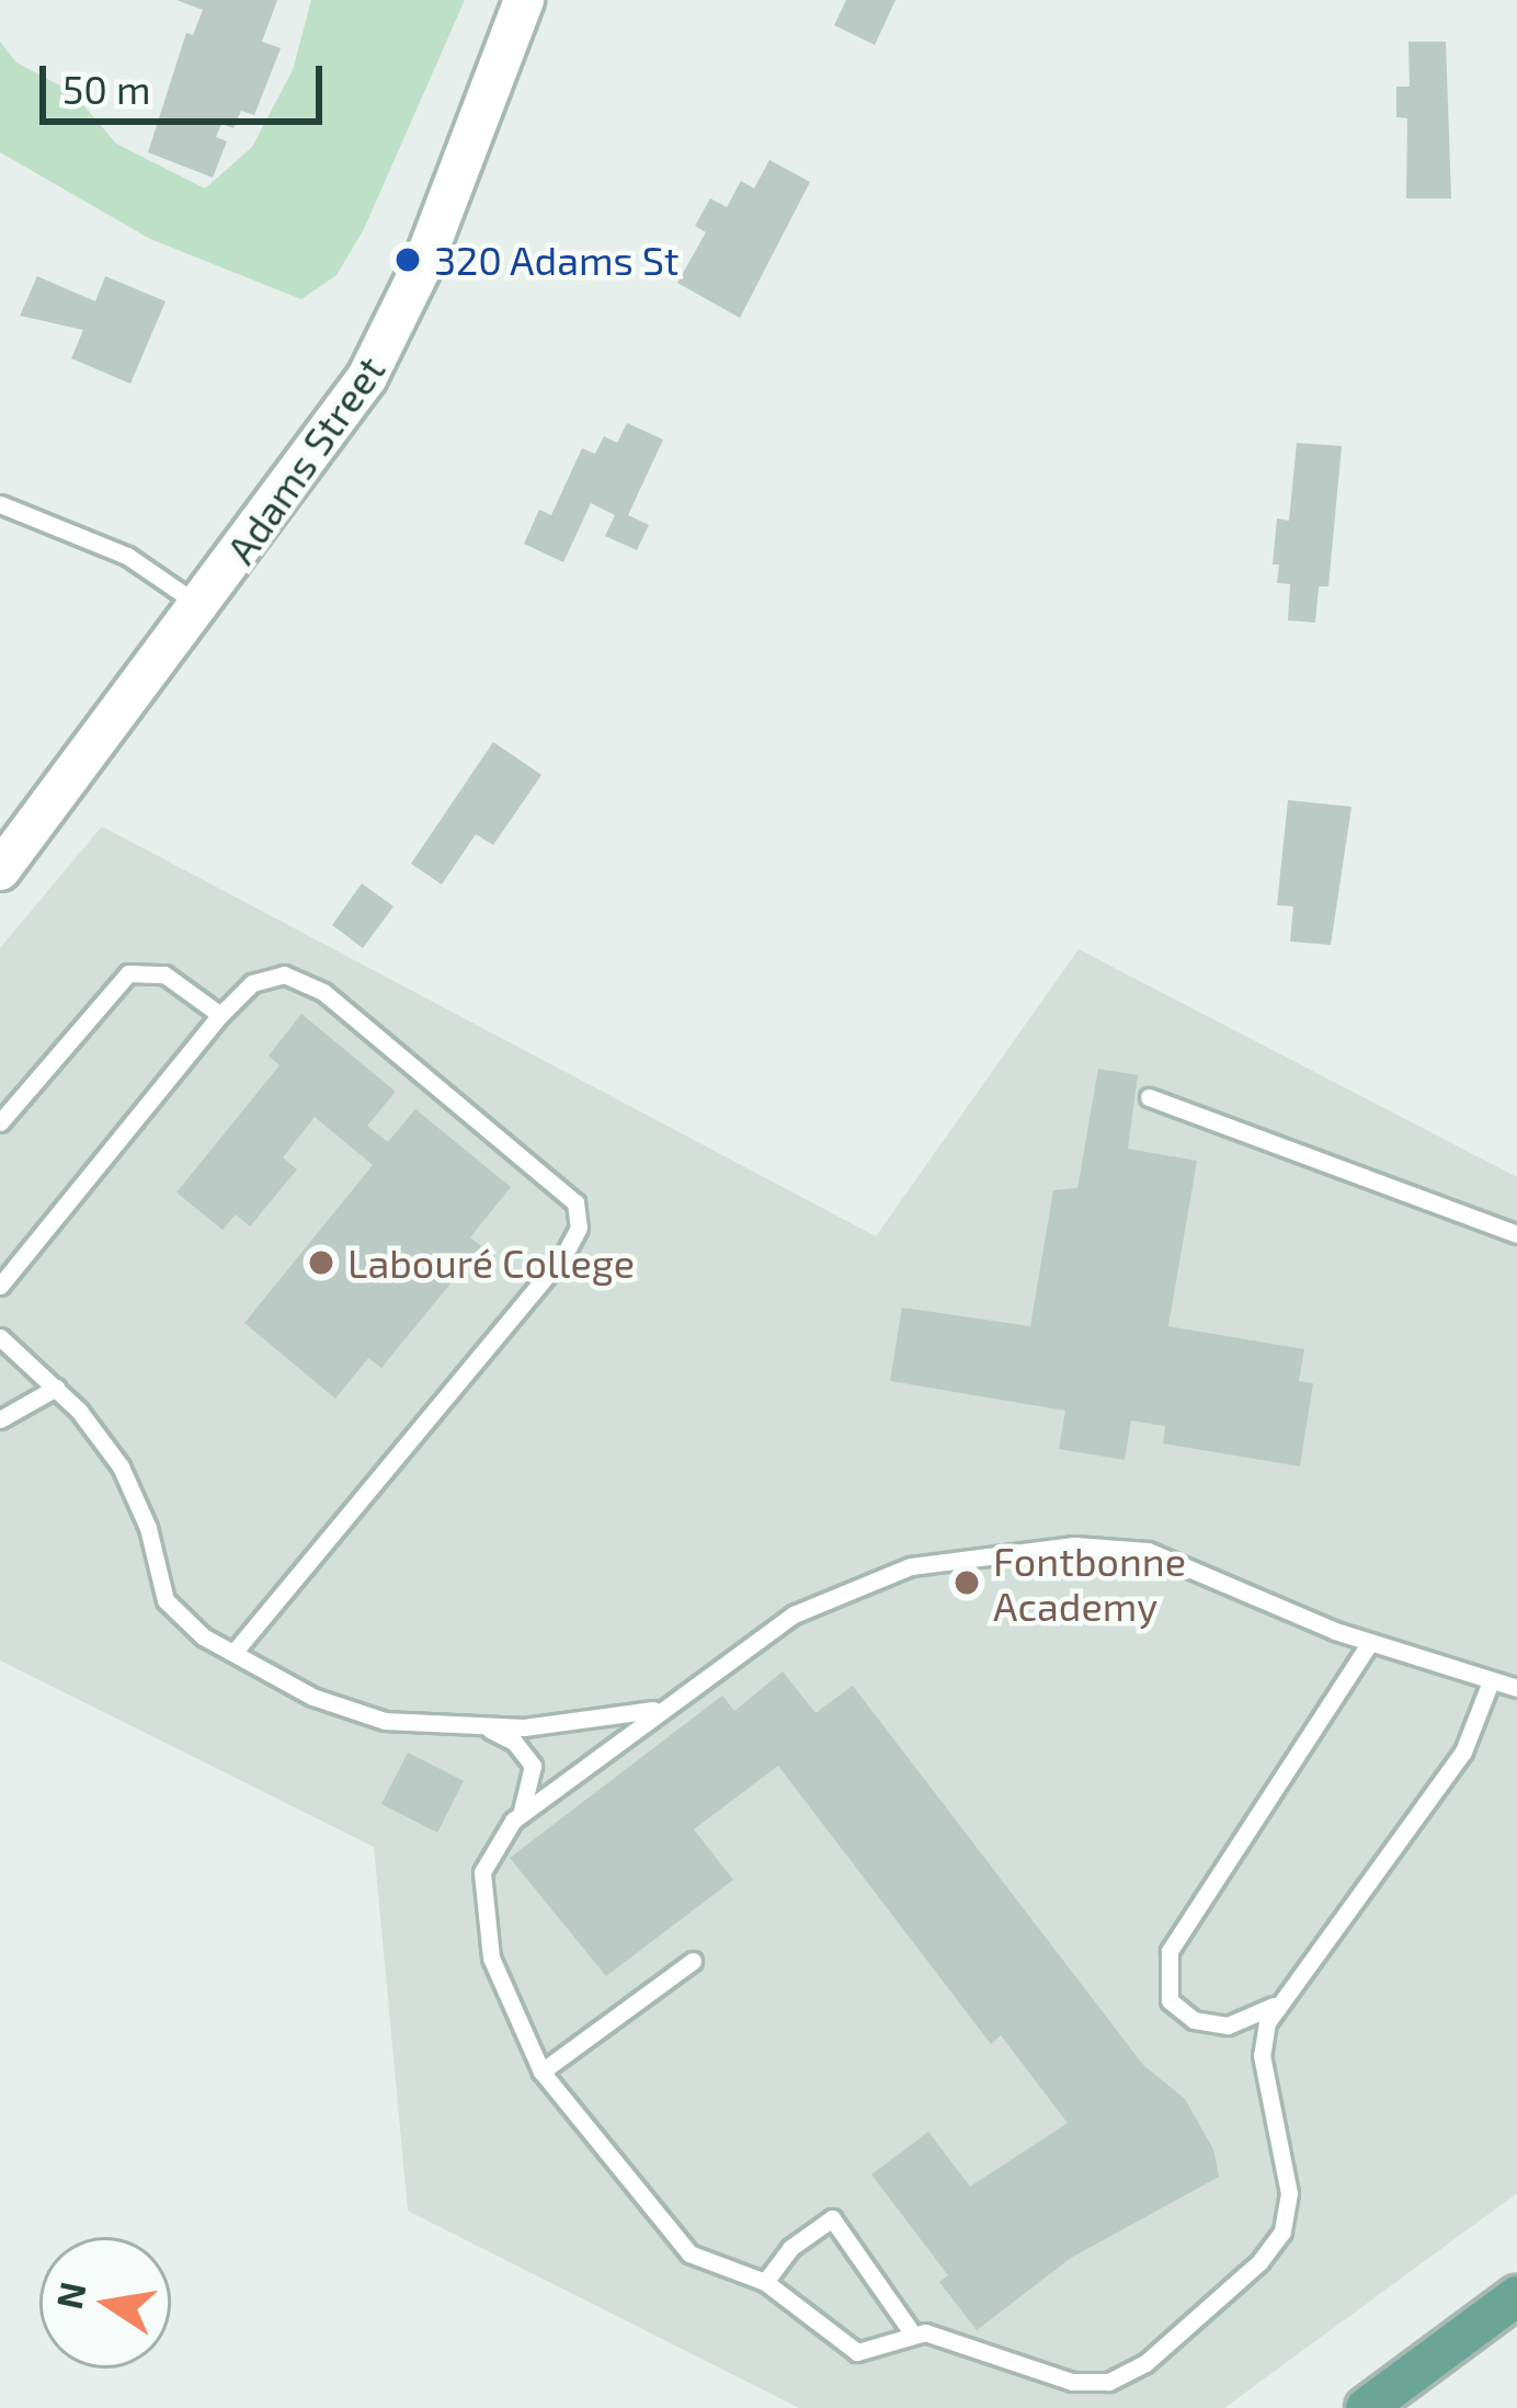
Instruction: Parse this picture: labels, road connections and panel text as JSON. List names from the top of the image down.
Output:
{
  "streets": {
    "main road": ["Adams Street"]
  },
  "places": ["320 Adams St", "Labouré College", "Fontbonne Academy"],
  "scale_bar": "50 m",
  "north": "left"
}
